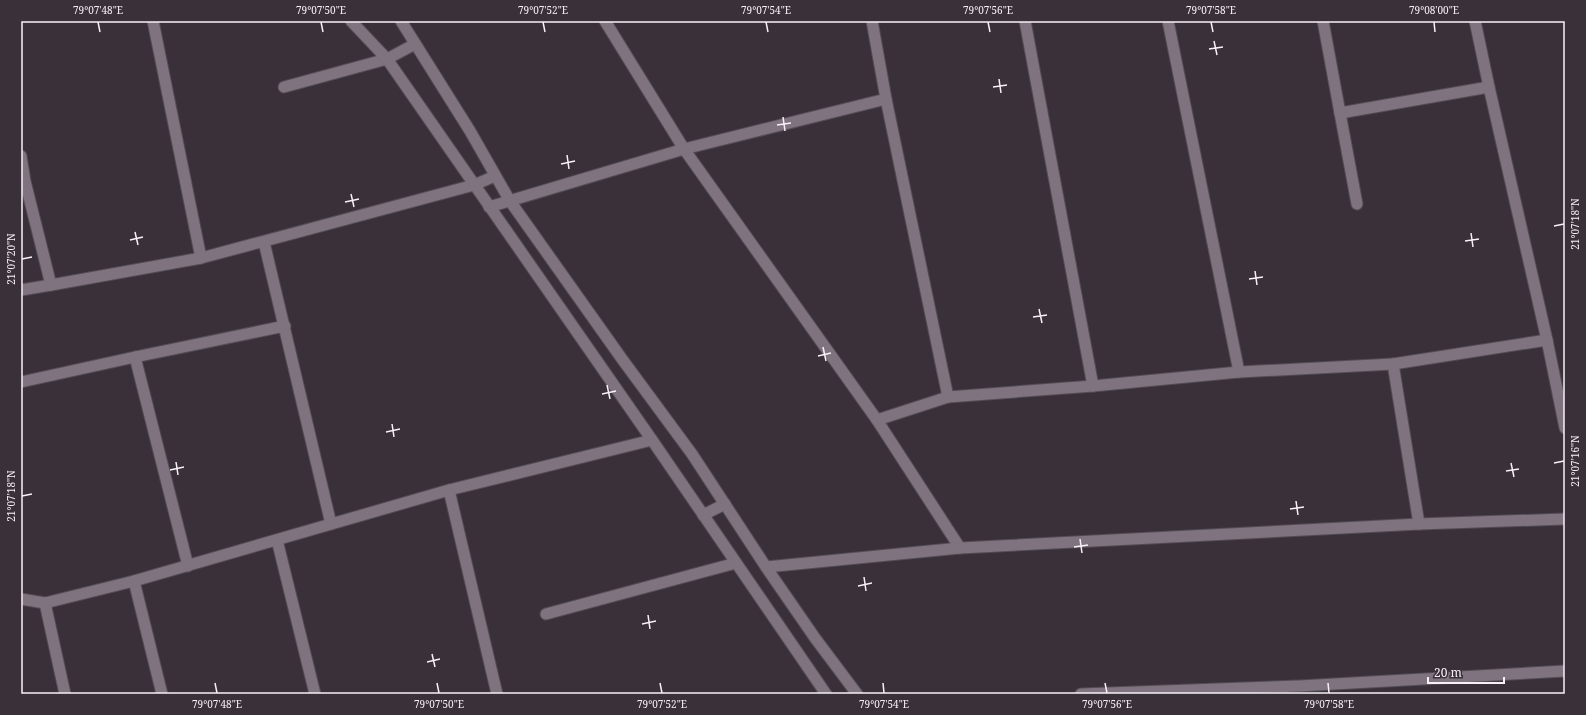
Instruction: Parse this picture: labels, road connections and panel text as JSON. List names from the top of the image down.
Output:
{
  "scale_bar": "20 m",
  "coordinates": [
    "79°07'48\"E",
    "79°07'50\"E",
    "79°07'52\"E",
    "79°07'54\"E",
    "79°07'56\"E",
    "79°07'58\"E",
    "79°08'00\"E",
    "21°07'18\"N",
    "21°07'20\"N",
    "21°07'16\"N"
  ]
}
